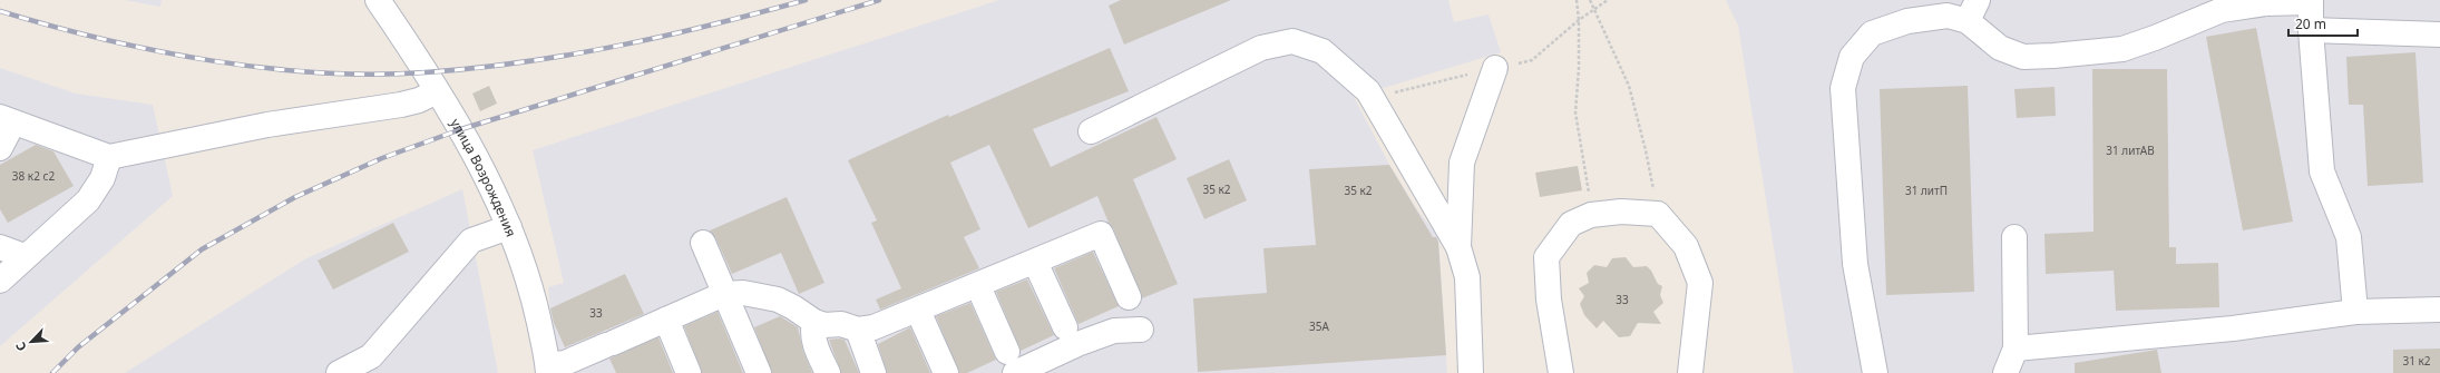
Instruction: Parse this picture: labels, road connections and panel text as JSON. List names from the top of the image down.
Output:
{
  "streets": {
    "street": ["улица Возрождения"]
  },
  "house_numbers": [
    "31 литАВ",
    "38 к2 с2",
    "35 к2",
    "35 к2",
    "31 литП",
    "33",
    "33",
    "35А",
    "31 к2"
  ],
  "scale_bar": "20 m",
  "north": "bottom left"
}
